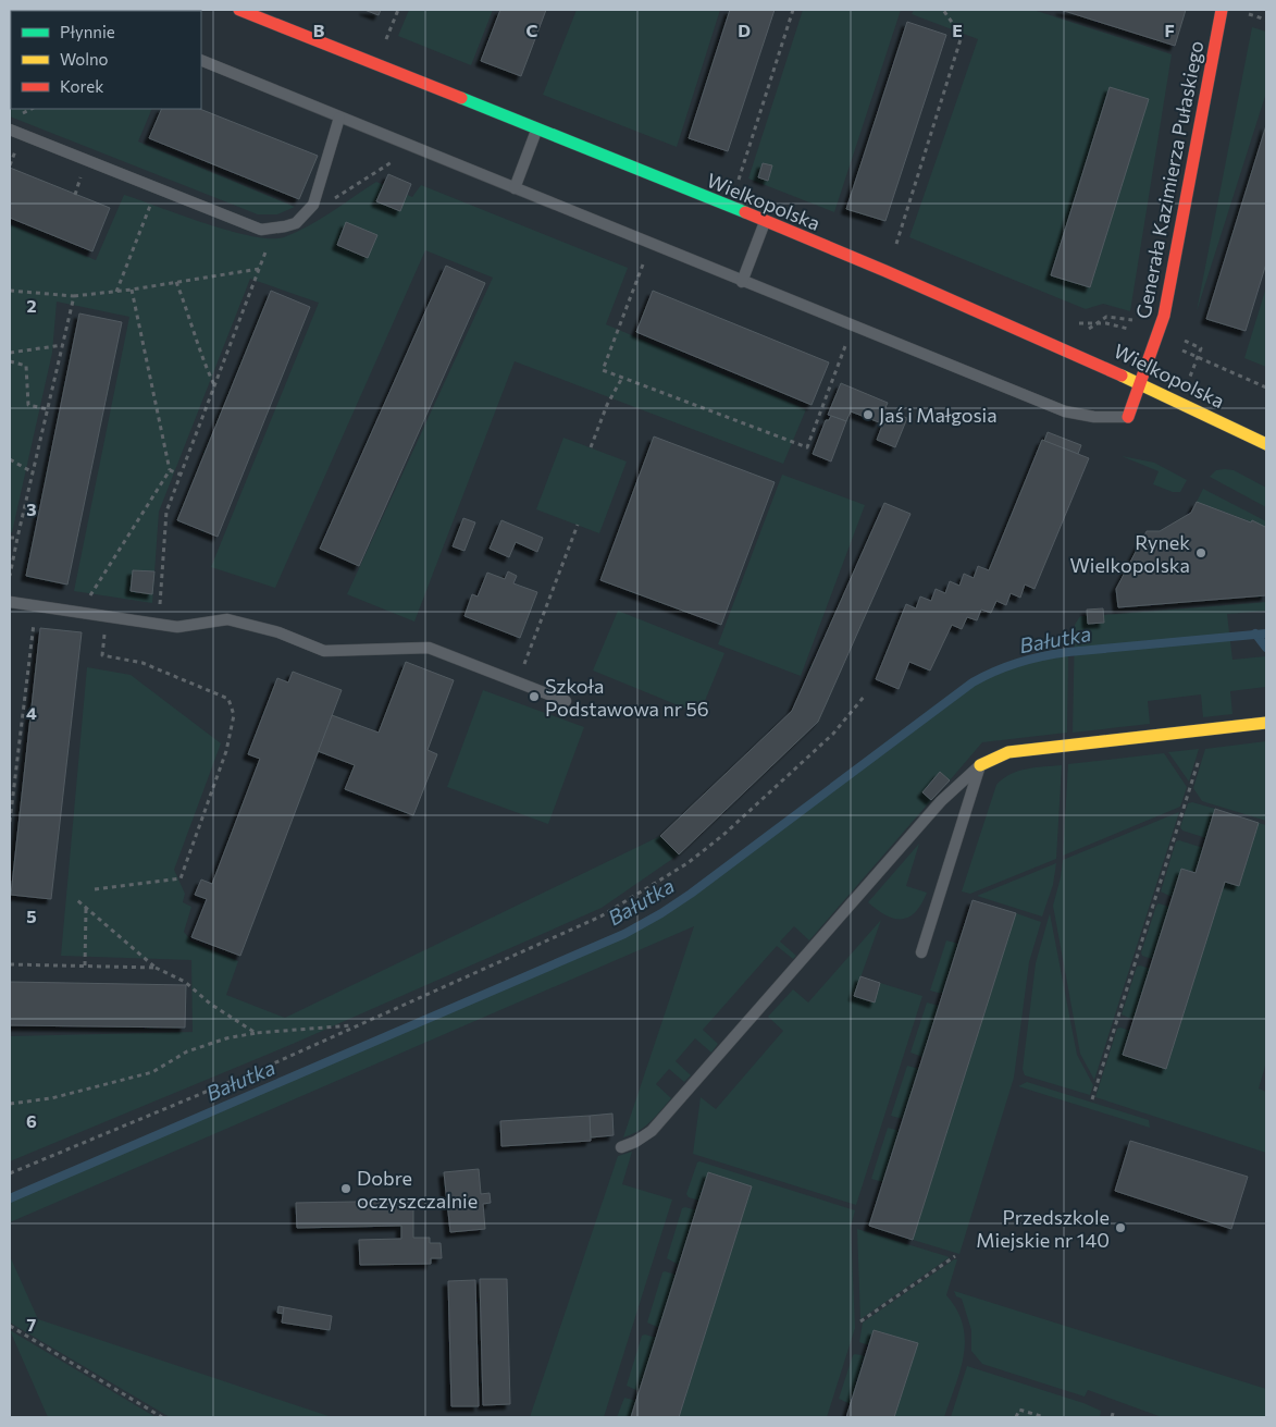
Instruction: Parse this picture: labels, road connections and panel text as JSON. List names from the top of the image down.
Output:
{
  "streets": {
    "street": ["Generała Kazimierza Pułaskiego", "Wielkopolska"]
  },
  "crossings": [
    ["Generała Kazimierza Pułaskiego", "Wielkopolska"]
  ],
  "water": ["Bałutka"],
  "places": [
    "Jaś i Małgosia",
    "Rynek Wielkopolska",
    "Szkoła Podstawowa nr 56",
    "Dobre oczyszczalnie",
    "Przedszkole Miejskie nr 140"
  ],
  "legend": ["Płynnie", "Wolno", "Korek"],
  "grid": {
    "columns": [
      "B",
      "C",
      "D",
      "E",
      "F"
    ],
    "rows": [
      "2",
      "3",
      "4",
      "5",
      "6",
      "7"
    ]
  }
}
